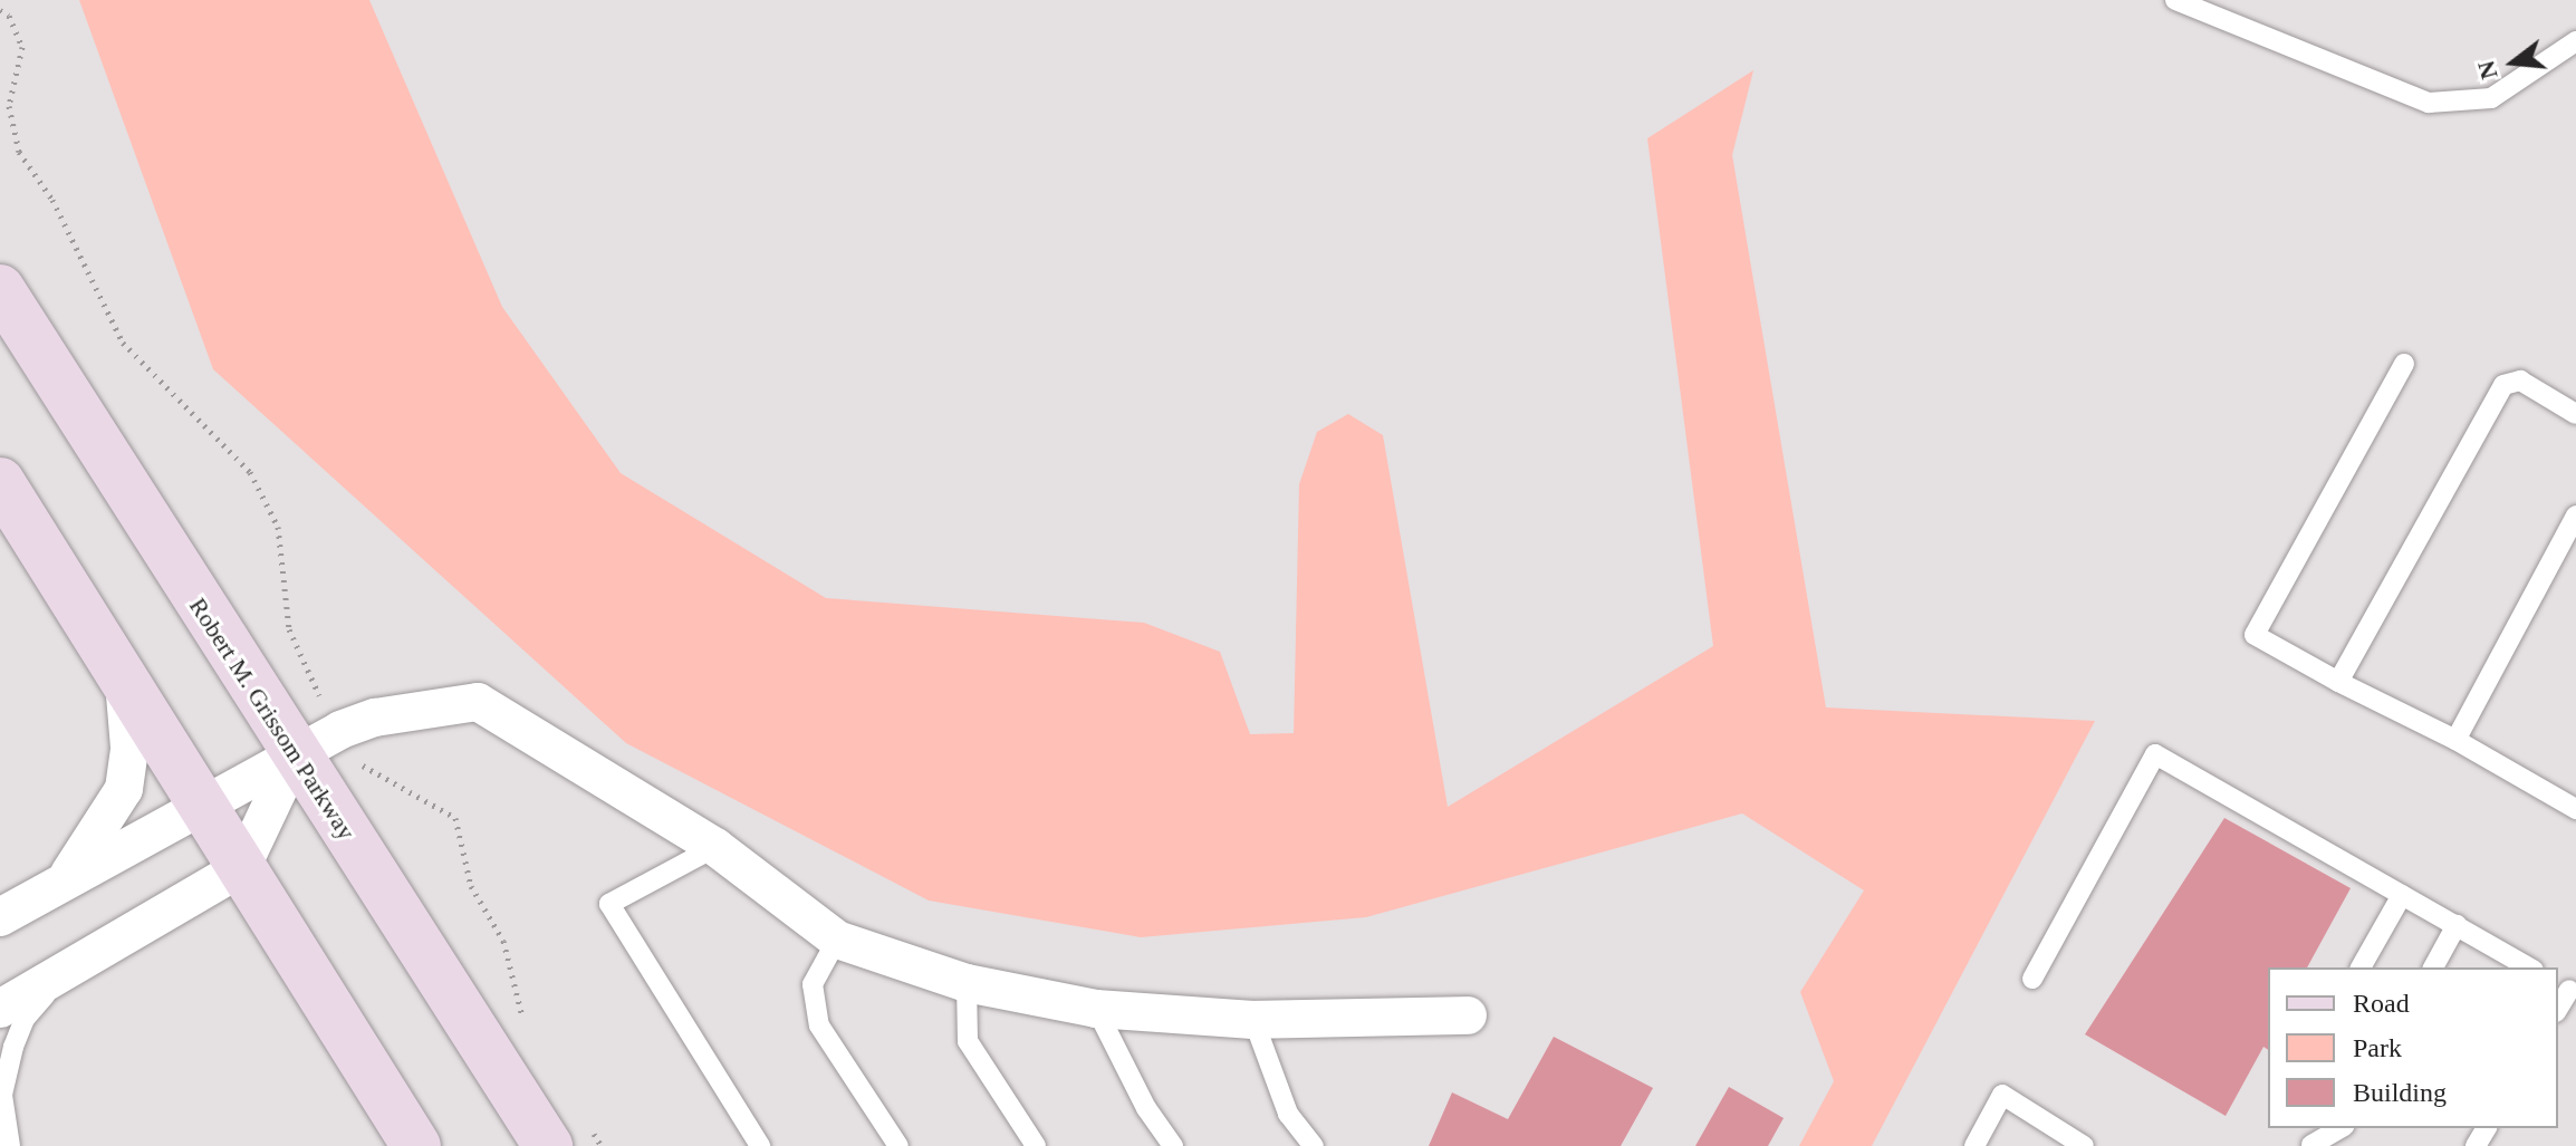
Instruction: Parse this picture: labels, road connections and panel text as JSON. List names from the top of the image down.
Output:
{
  "streets": {
    "main road": ["Robert M. Grissom Parkway"]
  },
  "legend": ["Road", "Park", "Building"],
  "north": "left"
}
